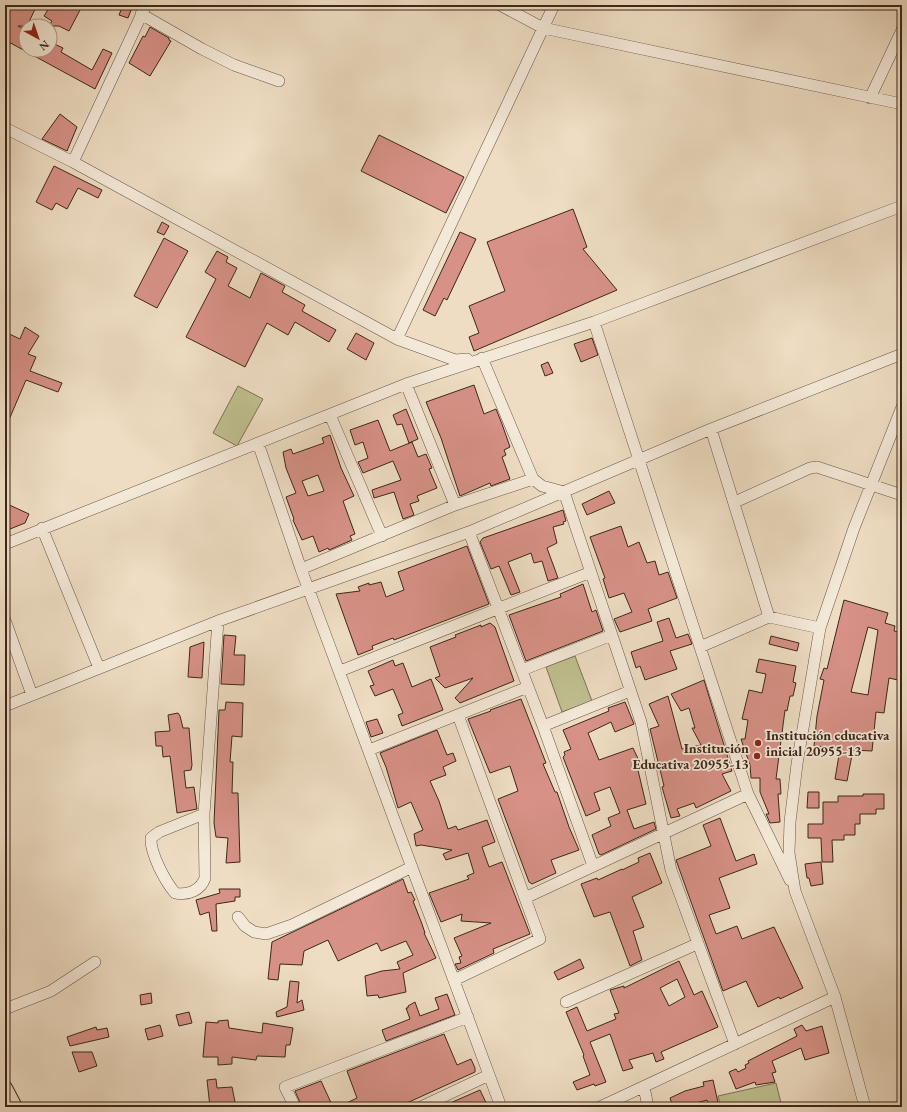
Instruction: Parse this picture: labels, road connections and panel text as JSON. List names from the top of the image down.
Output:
{
  "places": ["Institución educativa inicial 20955-13", "Institución Educativa 20955-13"],
  "north": "bottom right"
}
